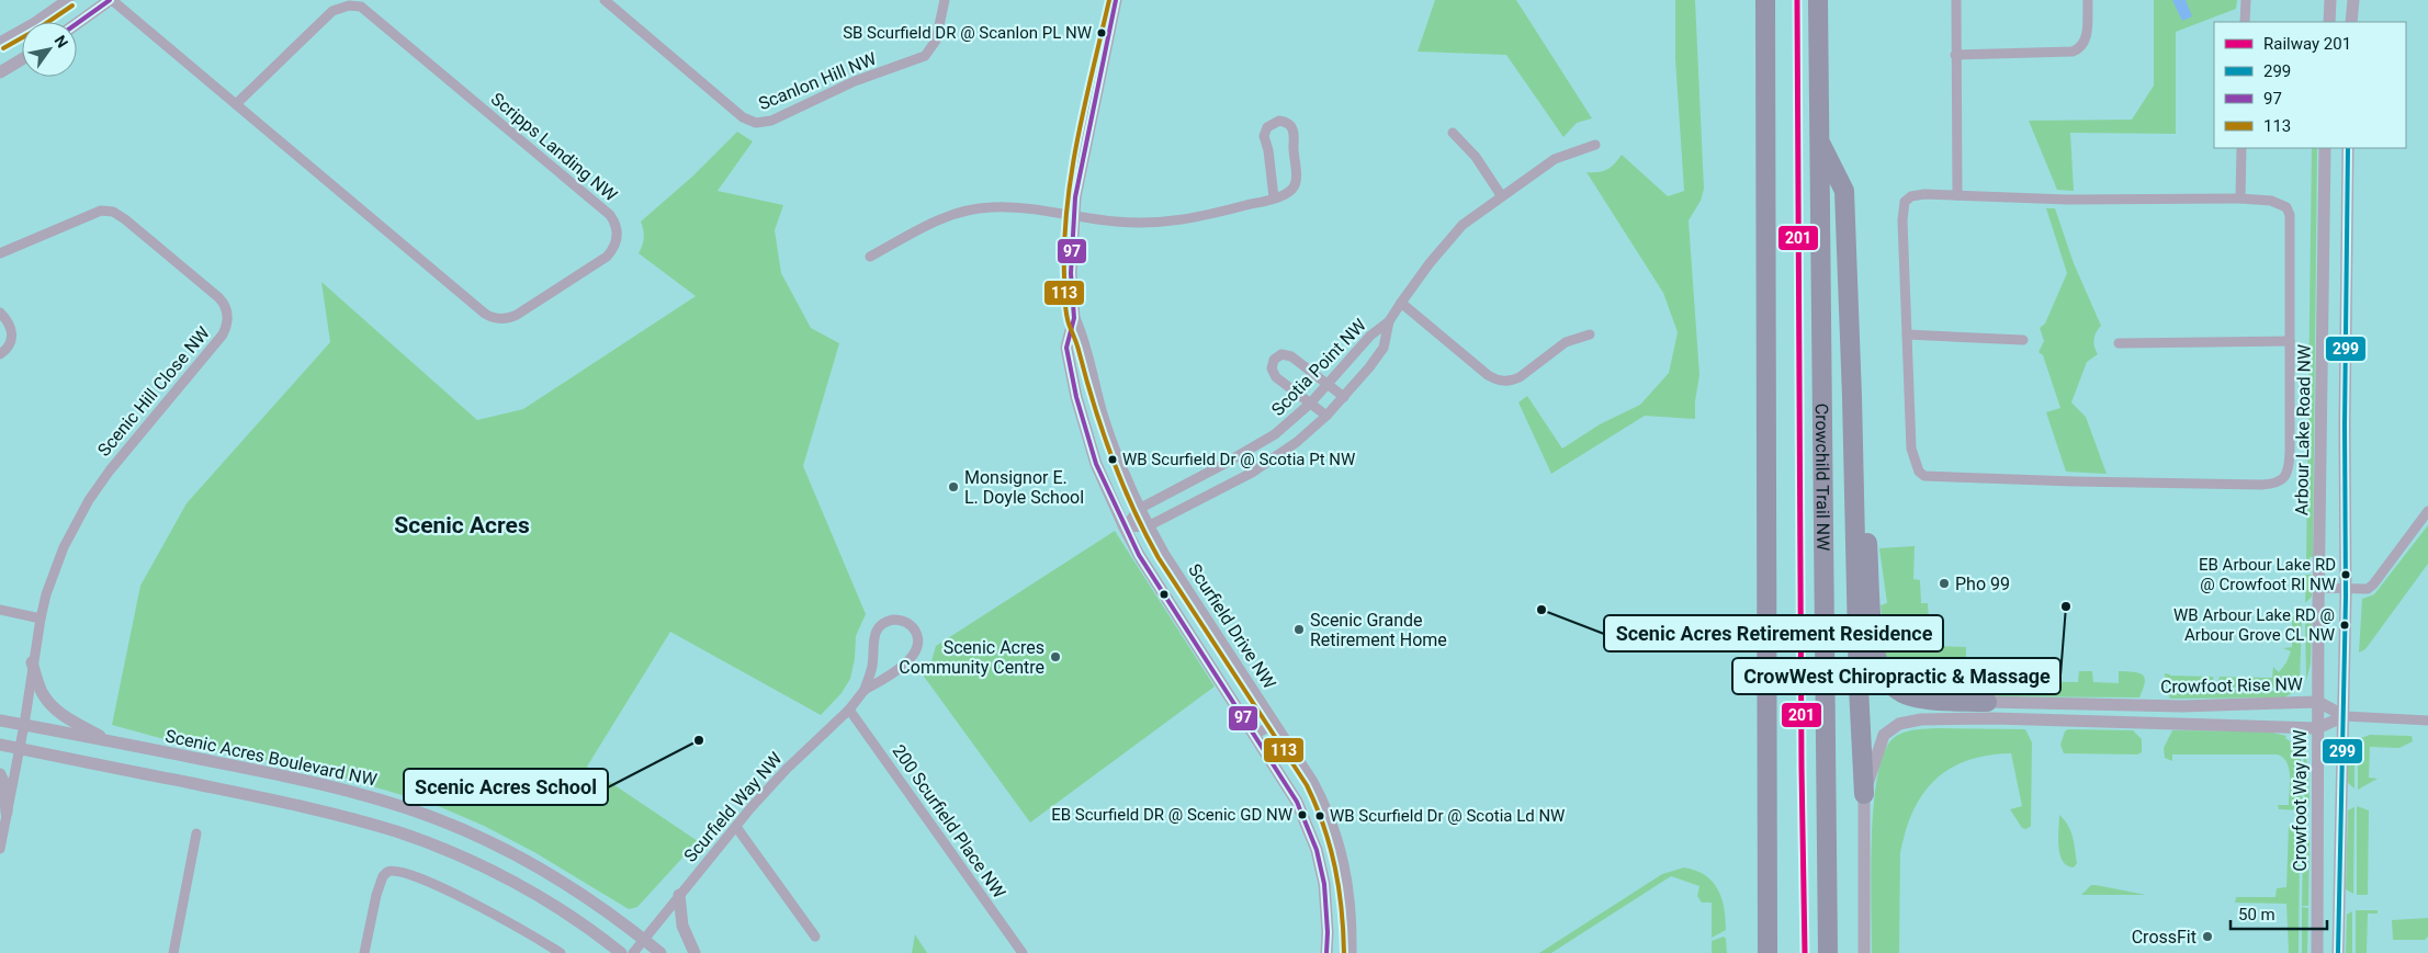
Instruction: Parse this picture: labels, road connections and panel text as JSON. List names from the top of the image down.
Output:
{
  "streets": {
    "highway": ["Crowchild Trail NW"],
    "street": [
      "Scanlon Hill NW",
      "Scripps Landing NW",
      "Scotia Point NW",
      "Scenic Hill Close NW",
      "Arbour Lake Road NW",
      "Scurfield Drive NW",
      "Crowfoot Rise NW",
      "Scenic Acres Boulevard NW",
      "Crowfoot Way NW",
      "Scurfield Way NW",
      "200 Scurfield Place NW"
    ]
  },
  "crossings": [
    ["Scotia Point NW", "Scurfield Drive NW"],
    ["Scenic Hill Close NW", "Scenic Acres Boulevard NW"],
    ["Arbour Lake Road NW", "Crowfoot Rise NW"],
    ["Arbour Lake Road NW", "Crowfoot Way NW"],
    ["Crowfoot Rise NW", "Crowfoot Way NW"],
    ["Scenic Acres Boulevard NW", "Scurfield Way NW"],
    ["Scurfield Way NW", "200 Scurfield Place NW"]
  ],
  "districts": ["Scenic Acres"],
  "places": [
    "SB Scurfield DR @ Scanlon PL NW",
    "WB Scurfield Dr @ Scotia Pt NW",
    "Monsignor E. L. Doyle School",
    "EB Arbour Lake RD @ Crowfoot RI NW",
    "Pho 99",
    "CrowWest Chiropractic & Massage",
    "Scenic Acres Retirement Residence",
    "WB Arbour Lake RD @ Arbour Grove CL NW",
    "Scenic Grande Retirement Home",
    "Scenic Acres Community Centre",
    "Scenic Acres School",
    "EB Scurfield DR @ Scenic GD NW",
    "WB Scurfield Dr @ Scotia Ld NW",
    "CrossFit"
  ],
  "lines": [
    "rail line 201",
    "transit line 97",
    "transit line 113",
    "transit line 299"
  ],
  "legend": [
    "Railway 201",
    "299",
    "97",
    "113"
  ],
  "scale_bar": "50 m",
  "north": "top right"
}
